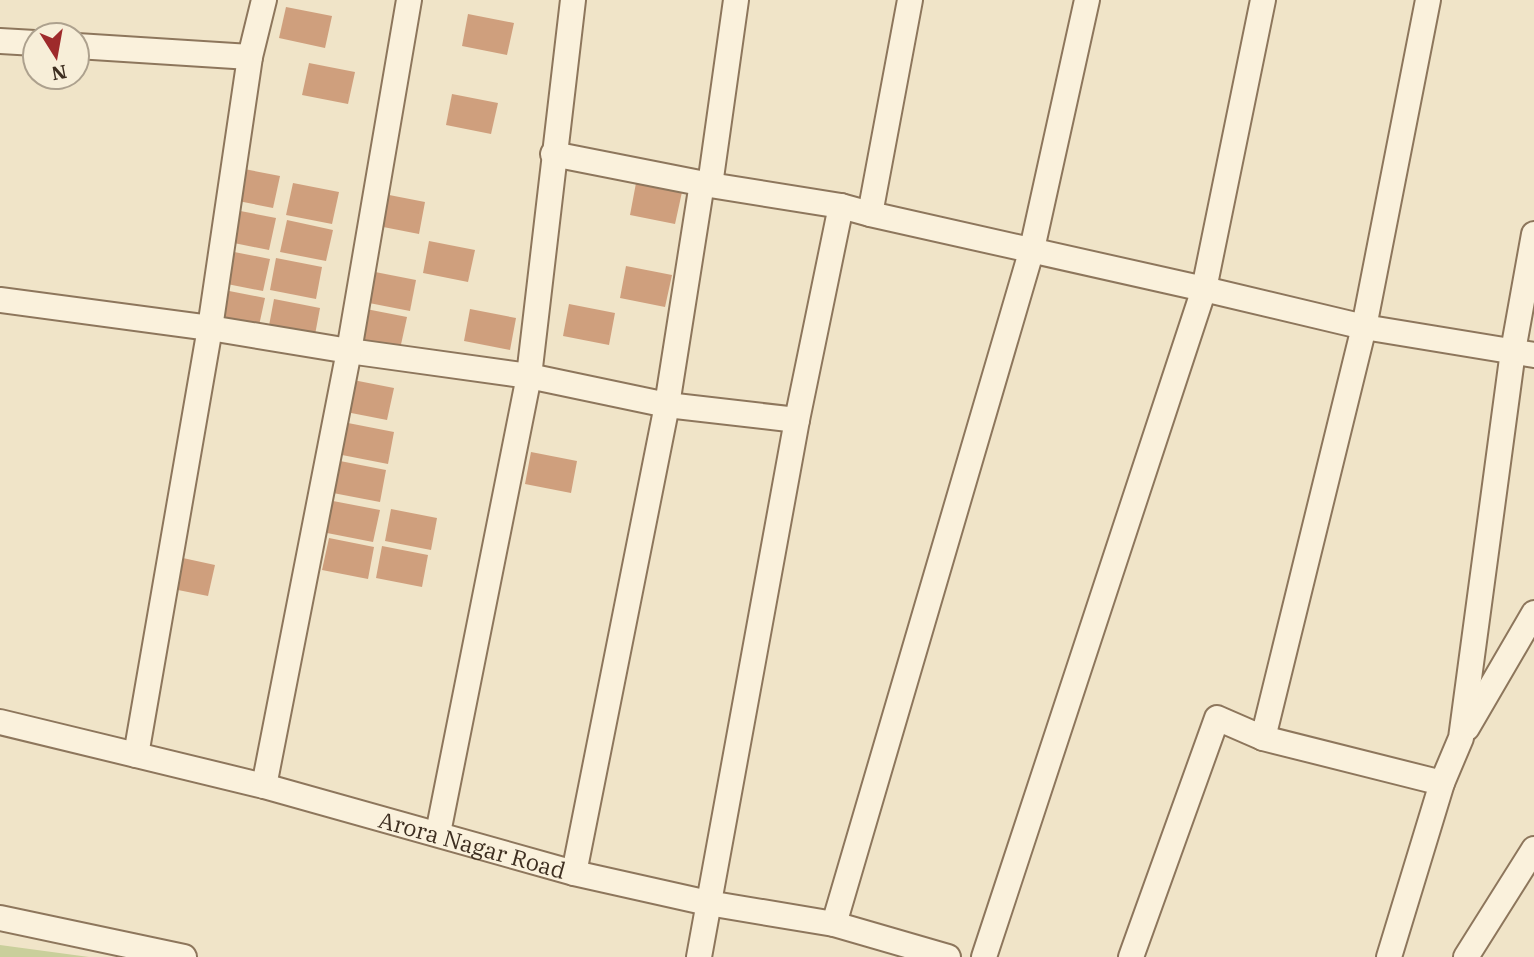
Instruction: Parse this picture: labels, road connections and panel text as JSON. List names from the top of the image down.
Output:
{
  "streets": {
    "street": ["Arora Nagar Road"]
  },
  "north": "bottom"
}
